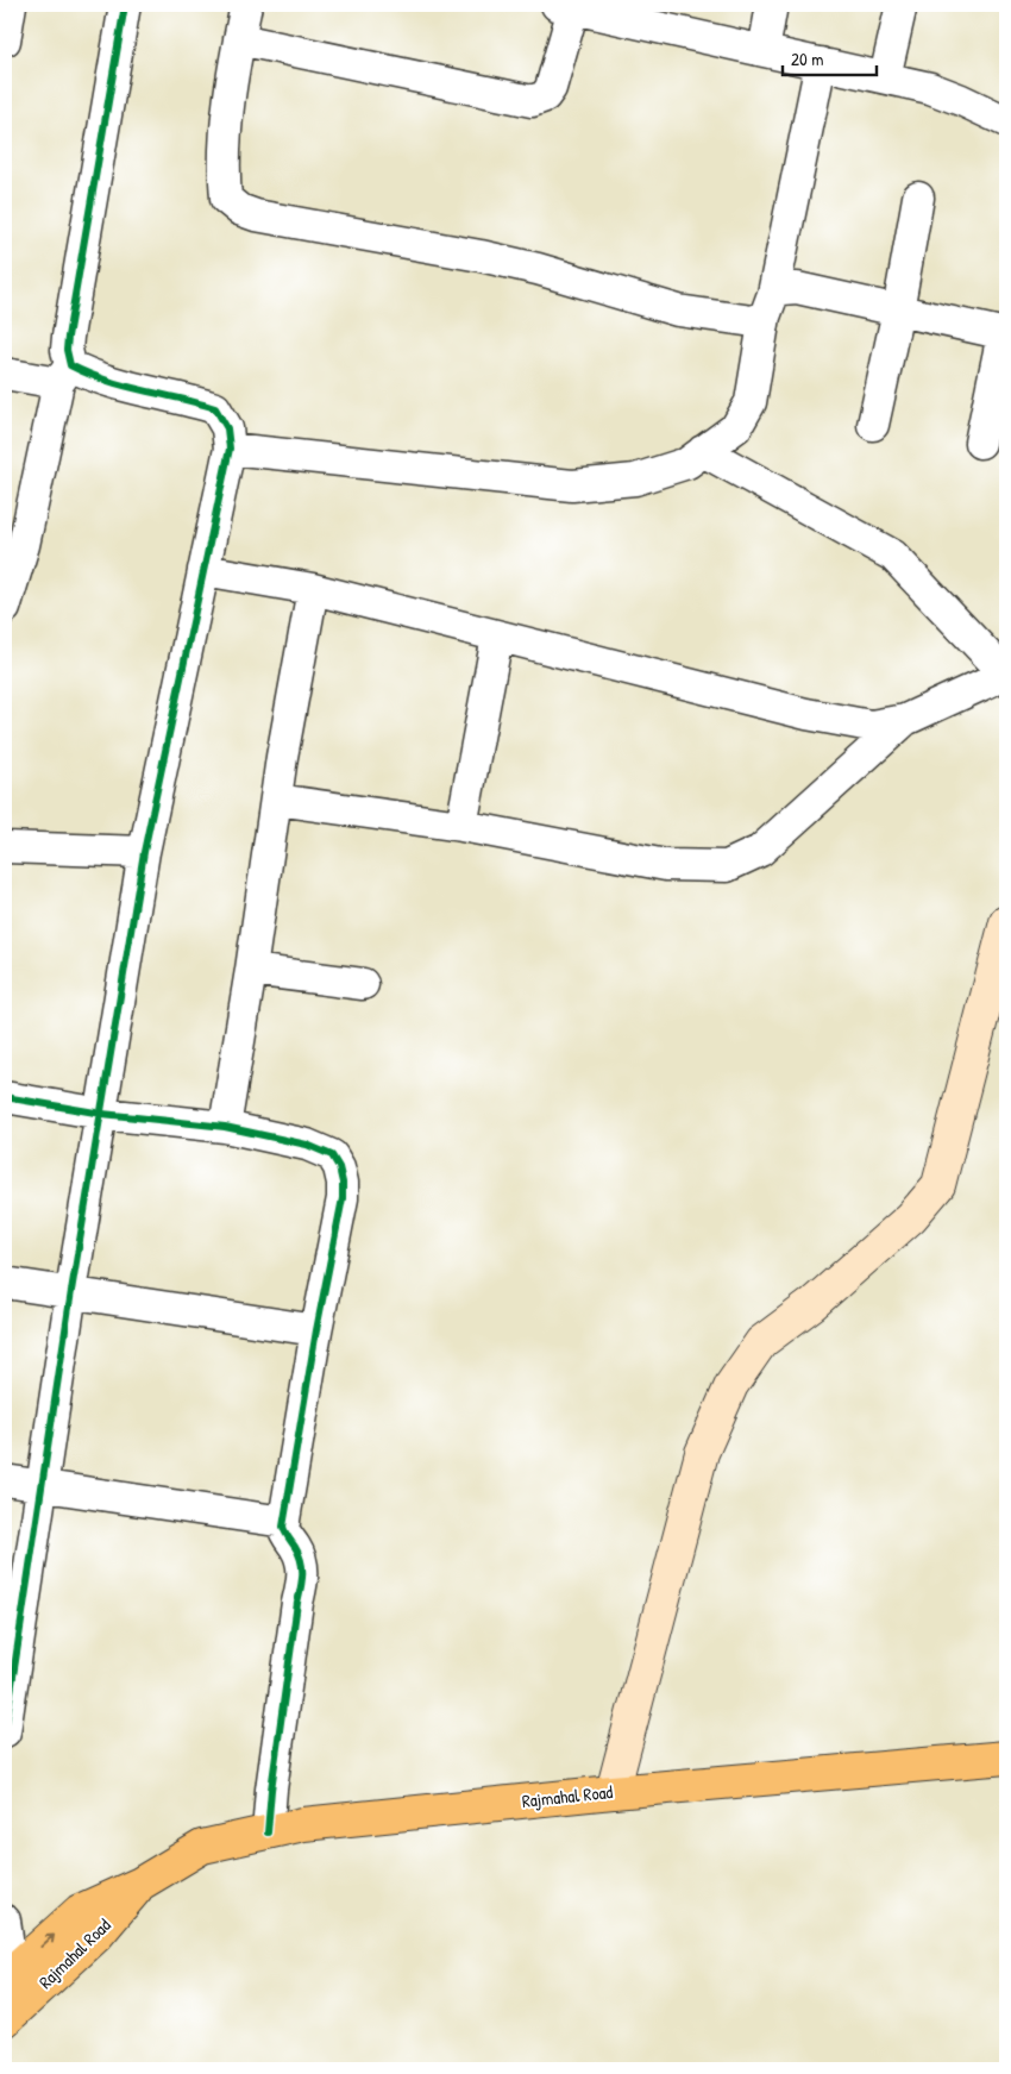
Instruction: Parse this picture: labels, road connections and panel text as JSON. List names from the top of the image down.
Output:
{
  "streets": {
    "main road": ["Rajmahal Road"]
  },
  "scale_bar": "20 m"
}
